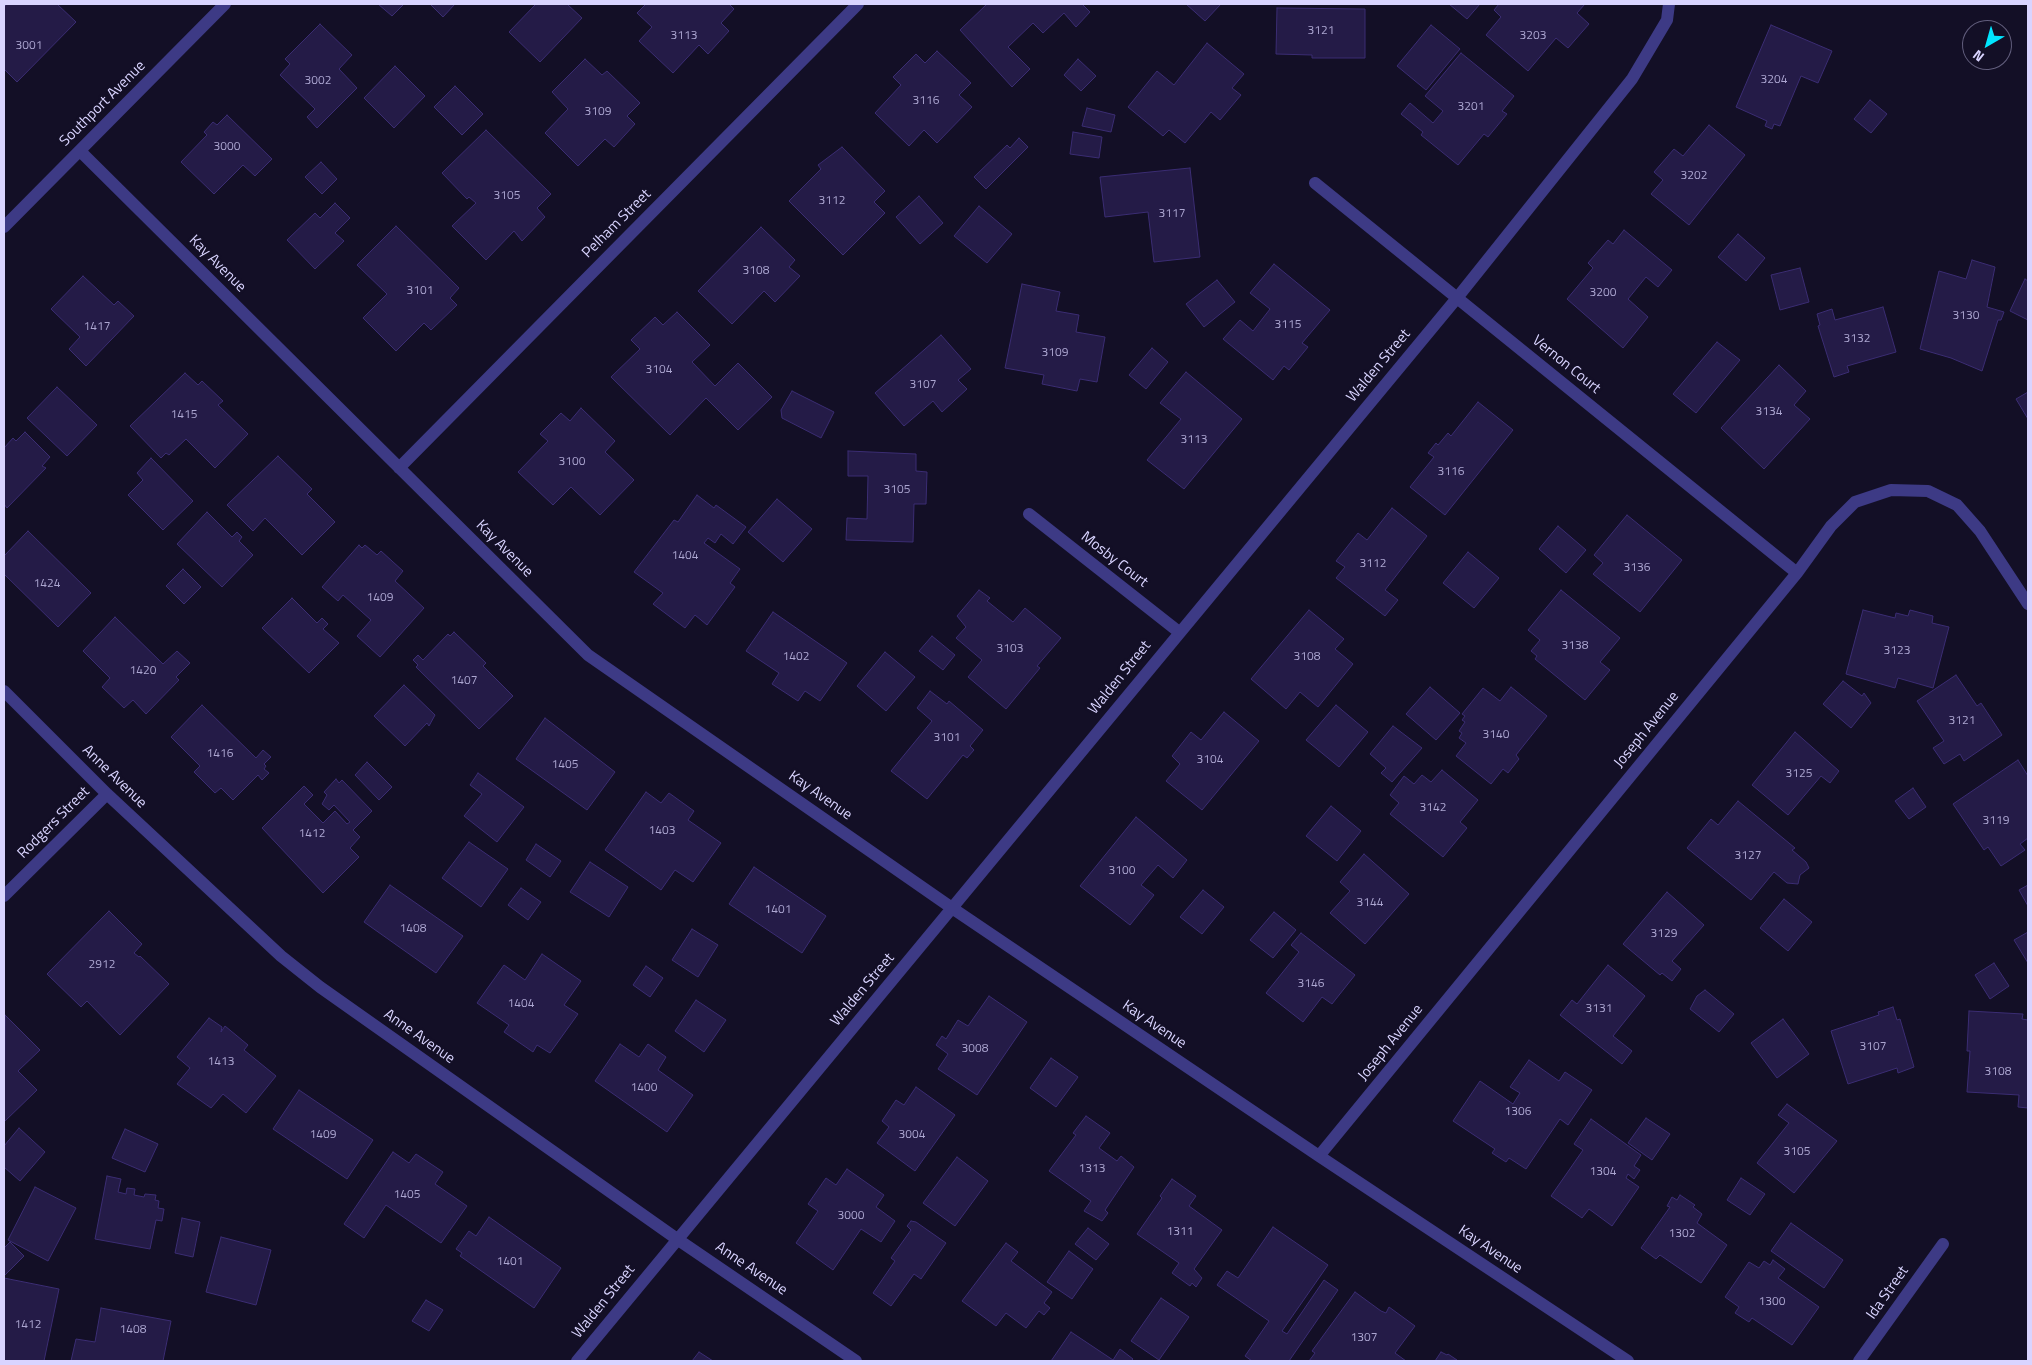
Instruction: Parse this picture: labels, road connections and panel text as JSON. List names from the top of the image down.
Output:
{
  "streets": {
    "street": [
      "Southport Avenue",
      "Pelham Street",
      "Kay Avenue",
      "Vernon Court",
      "Walden Street",
      "Mosby Court",
      "Joseph Avenue",
      "Anne Avenue",
      "Rodgers Street",
      "Ida Street"
    ]
  },
  "crossings": [
    ["Southport Avenue", "Kay Avenue"],
    ["Pelham Street", "Kay Avenue"],
    ["Kay Avenue", "Walden Street"],
    ["Kay Avenue", "Joseph Avenue"],
    ["Vernon Court", "Walden Street"],
    ["Vernon Court", "Joseph Avenue"],
    ["Walden Street", "Mosby Court"],
    ["Walden Street", "Anne Avenue"],
    ["Anne Avenue", "Rodgers Street"]
  ],
  "house_numbers": [
    "3121",
    "3113",
    "3203",
    "3001",
    "3204",
    "3002",
    "3116",
    "3201",
    "3109",
    "3000",
    "3202",
    "3105",
    "3112",
    "3117",
    "3108",
    "3101",
    "3200",
    "3130",
    "3115",
    "1417",
    "3132",
    "3109",
    "3104",
    "3107",
    "3134",
    "1415",
    "3113",
    "3100",
    "3116",
    "3105",
    "1404",
    "3112",
    "3136",
    "1424",
    "1409",
    "3138",
    "3103",
    "3123",
    "1402",
    "3108",
    "1420",
    "1407",
    "3121",
    "3140",
    "3101",
    "1416",
    "3104",
    "1405",
    "3125",
    "3142",
    "3119",
    "1403",
    "1412",
    "3127",
    "3100",
    "3144",
    "1401",
    "1408",
    "3129",
    "2912",
    "3146",
    "1404",
    "3131",
    "3107",
    "3008",
    "1413",
    "3108",
    "1400",
    "1306",
    "1409",
    "3004",
    "3105",
    "1313",
    "1304",
    "1405",
    "3000",
    "1311",
    "1302",
    "1401",
    "1300",
    "1412",
    "1408",
    "1307"
  ],
  "north": "bottom left"
}
